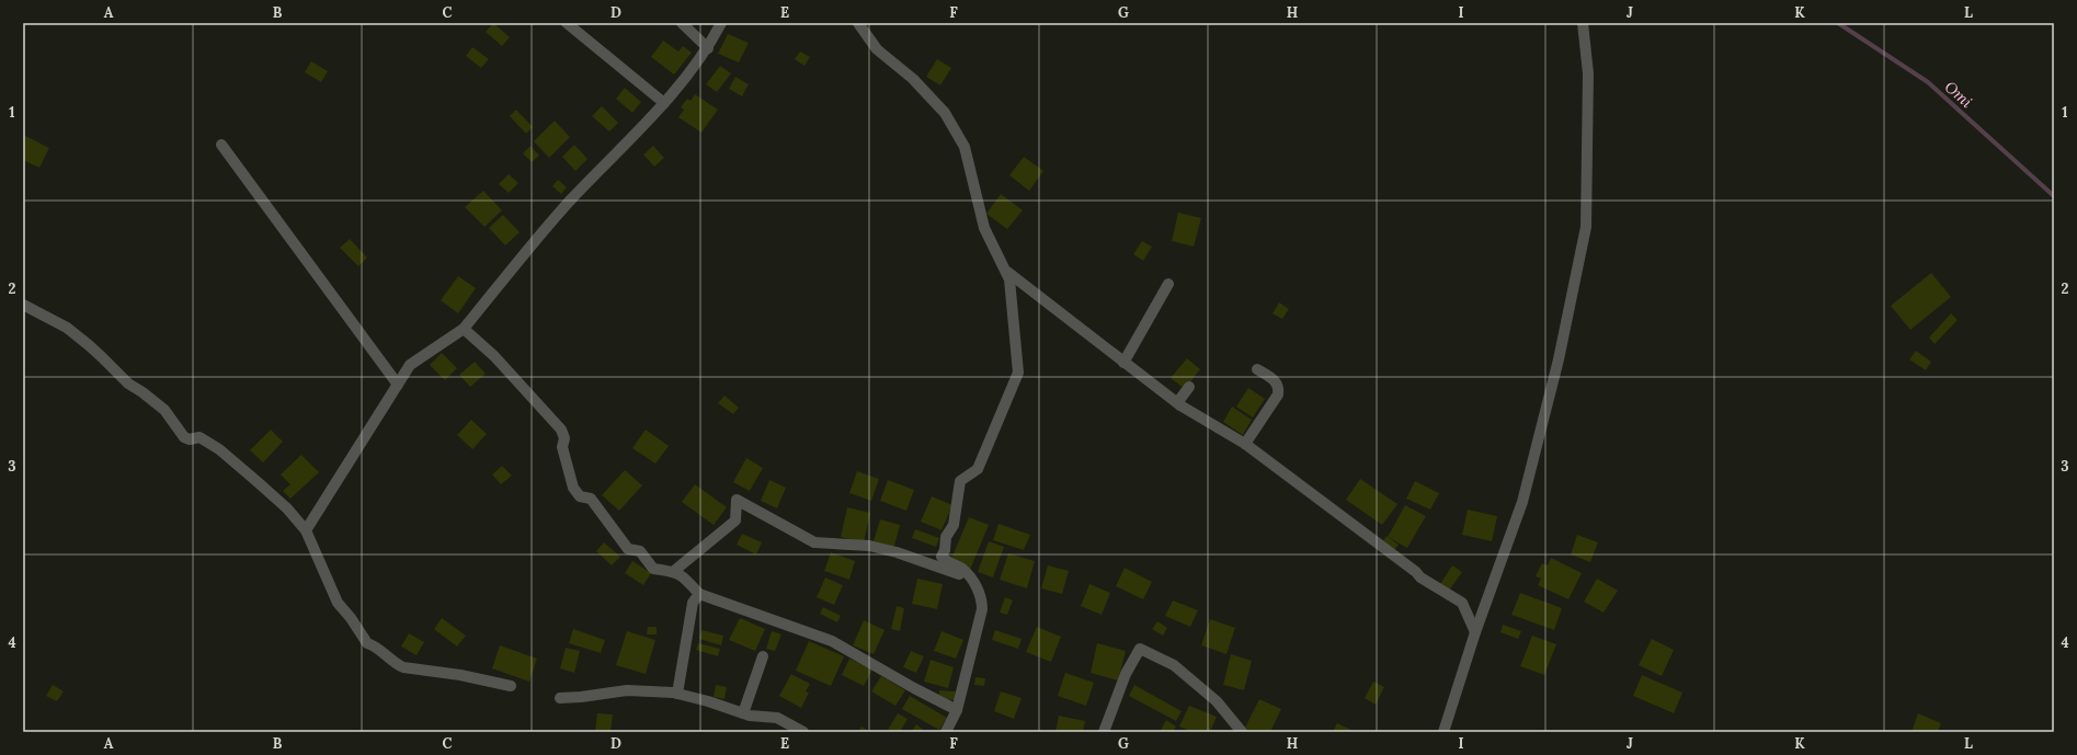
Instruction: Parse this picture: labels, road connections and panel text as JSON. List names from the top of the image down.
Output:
{
  "water": ["Omi"],
  "grid": {
    "columns": [
      "A",
      "B",
      "C",
      "D",
      "E",
      "F",
      "G",
      "H",
      "I",
      "J",
      "K",
      "L"
    ],
    "rows": [
      "1",
      "2",
      "3",
      "4"
    ]
  }
}
